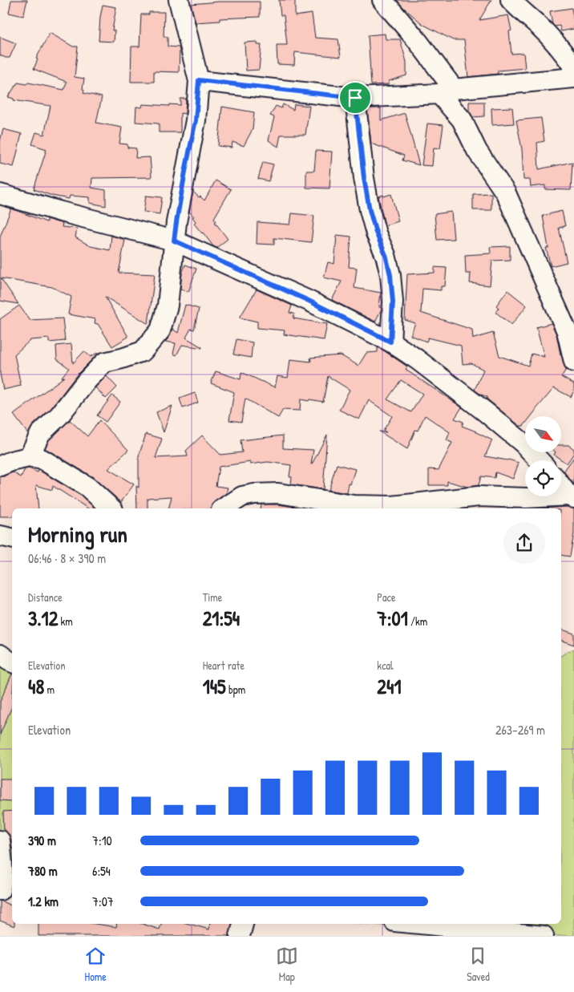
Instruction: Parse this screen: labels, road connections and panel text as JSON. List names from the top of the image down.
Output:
{
  "north": "bottom right",
  "page": {
    "heading": ["Morning run", "06:46 · 8 × 390 m"],
    "stats": [
      ["Distance", "3.12 km"],
      ["Time", "21:54"],
      ["Pace", "7:01 /km"],
      ["Elevation", "48 m"],
      ["Heart rate", "145 bpm"],
      ["kcal", "241"]
    ],
    "chart": ["Elevation", "263–269 m"],
    "list": [
      {
        "name": "390 m",
        "note": "7:10"
      },
      {
        "name": "780 m",
        "note": "6:54"
      },
      {
        "name": "1.2 km",
        "note": "7:07"
      }
    ],
    "tabs": ["Home", "Map", "Saved"]
  }
}
